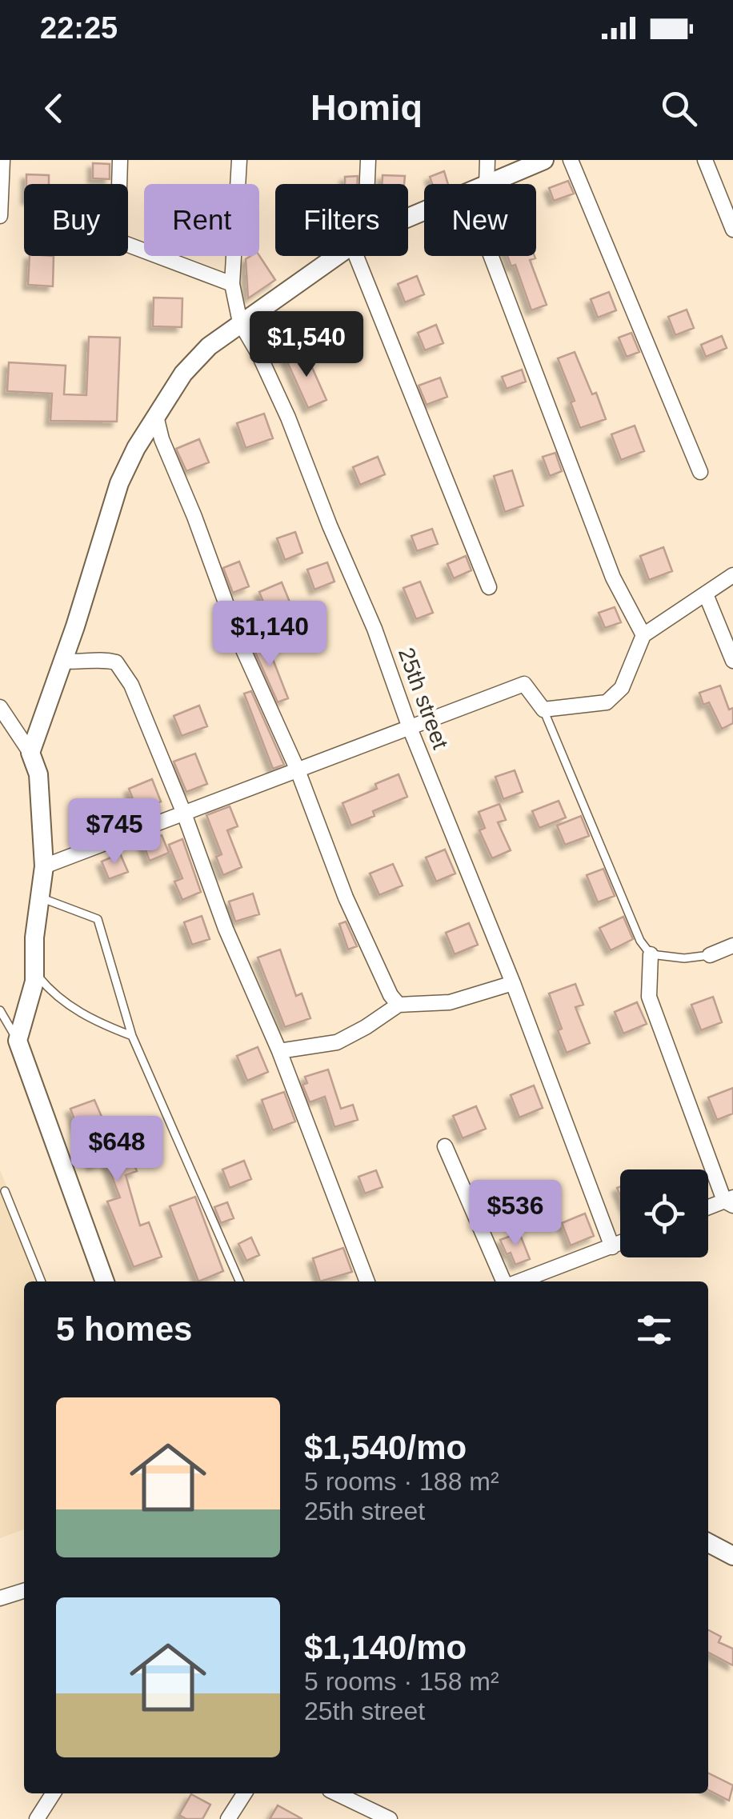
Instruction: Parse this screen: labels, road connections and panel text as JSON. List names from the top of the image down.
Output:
{
  "streets": {
    "street": ["25th street"]
  },
  "page": {
    "status": "22:25",
    "header": "Homiq",
    "chip": [
      "Buy",
      "Rent",
      "Filters",
      "New"
    ],
    "price": [
      "$1,540",
      "$1,140",
      "$745",
      "$648",
      "$536"
    ],
    "heading": "5 homes",
    "list": [
      {
        "name": "$1,540/mo",
        "note": "5 rooms · 188 m² · 25th street"
      },
      {
        "name": "$1,140/mo",
        "note": "5 rooms · 158 m² · 25th street"
      }
    ]
  }
}
